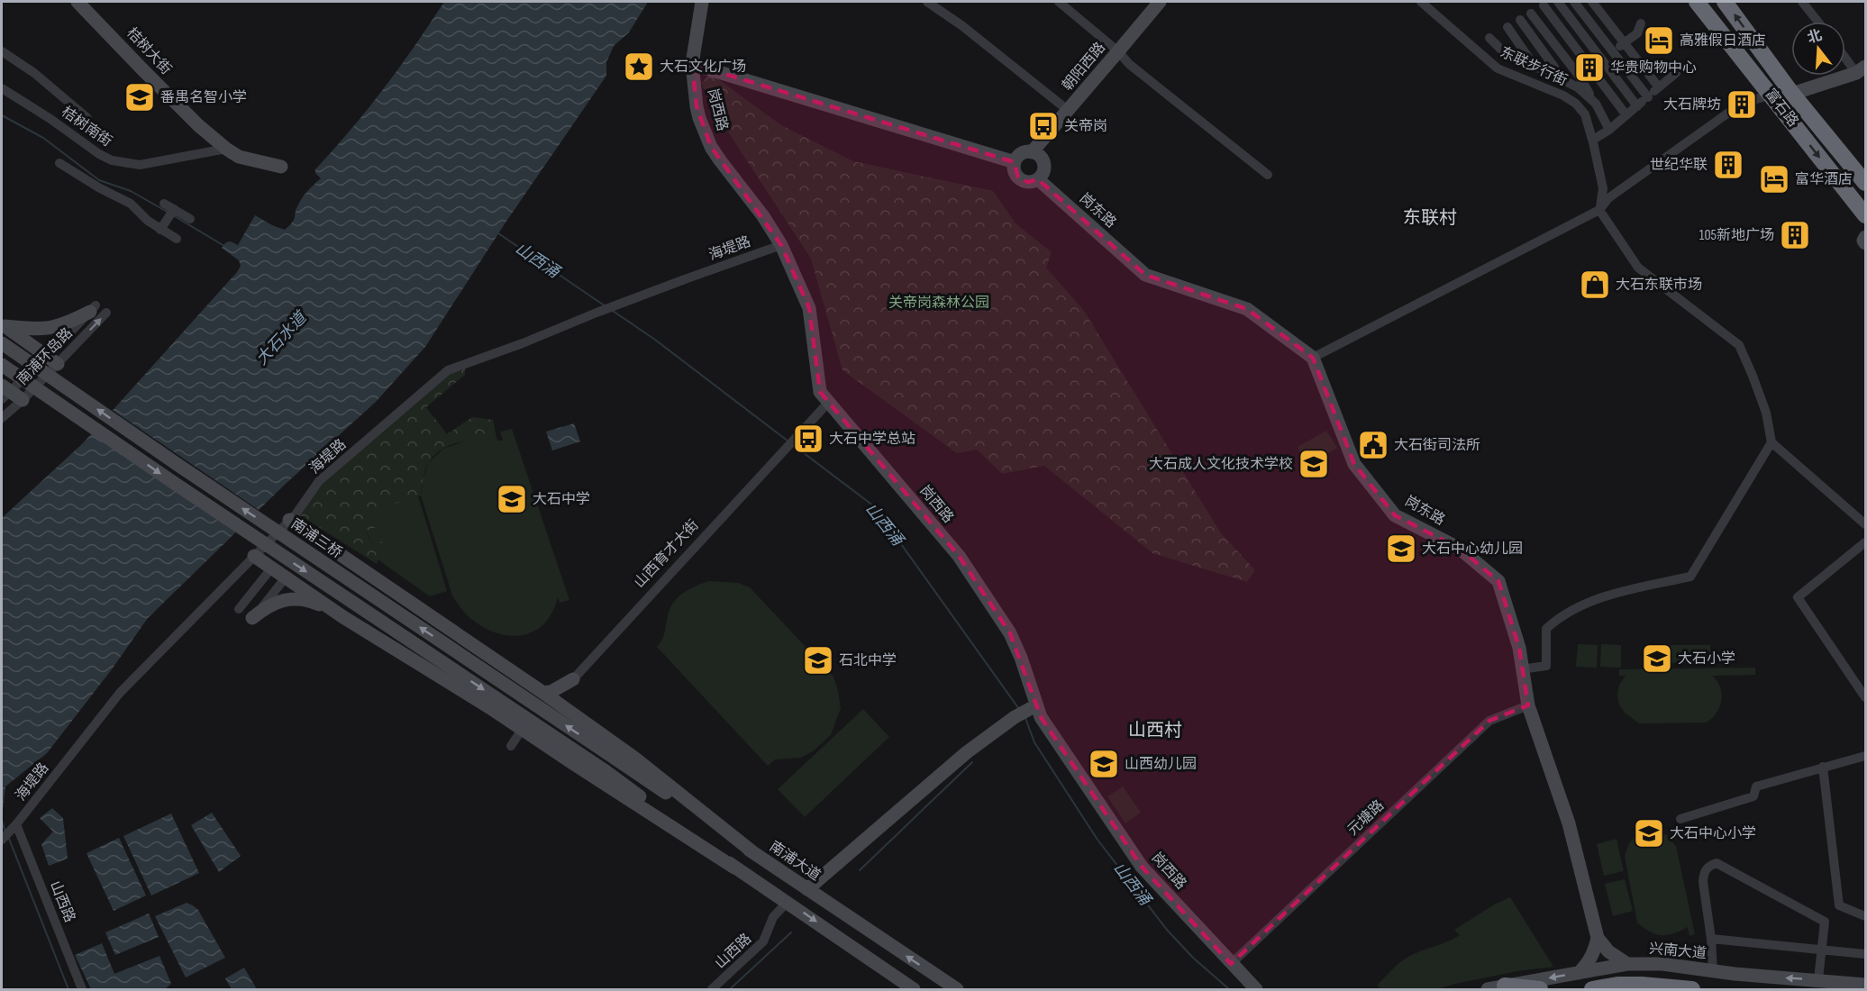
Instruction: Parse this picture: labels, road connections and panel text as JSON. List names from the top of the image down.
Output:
{
  "streets": {
    "highway": ["富石路"],
    "main road": [
      "桔树大街",
      "朝阳西路",
      "岗西路",
      "岗东路",
      "南浦三桥",
      "南浦大道",
      "兴南大道"
    ],
    "street": [
      "东联步行街",
      "桔树南街",
      "海堤路",
      "南浦环岛路",
      "山西育才大街",
      "元塘路",
      "山西路"
    ]
  },
  "crossings": [
    ["桔树大街", "桔树南街"],
    ["朝阳西路", "岗东路"],
    ["岗西路", "海堤路"],
    ["岗西路", "山西育才大街"],
    ["岗西路", "元塘路"],
    ["岗东路", "元塘路"],
    ["海堤路", "山西路"],
    ["南浦三桥", "南浦大道"]
  ],
  "one_way": ["兴南大道"],
  "districts": ["东联村", "山西村"],
  "water": ["山西涌", "大石水道"],
  "parks": ["关帝岗森林公园"],
  "places": {
    "hotel": ["高雅假日酒店", "富华酒店"],
    "place": ["大石文化广场"],
    "building": [
      "华贵购物中心",
      "大石牌坊",
      "世纪华联",
      "105新地广场"
    ],
    "school or university": [
      "番禺名智小学",
      "大石成人文化技术学校",
      "大石中学",
      "大石中心幼儿园",
      "大石小学",
      "石北中学",
      "山西幼儿园",
      "大石中心小学"
    ],
    "bus stop": ["关帝岗", "大石中学总站"],
    "shop": ["大石东联市场"],
    "public building": ["大石街司法所"]
  },
  "north": "top"
}
